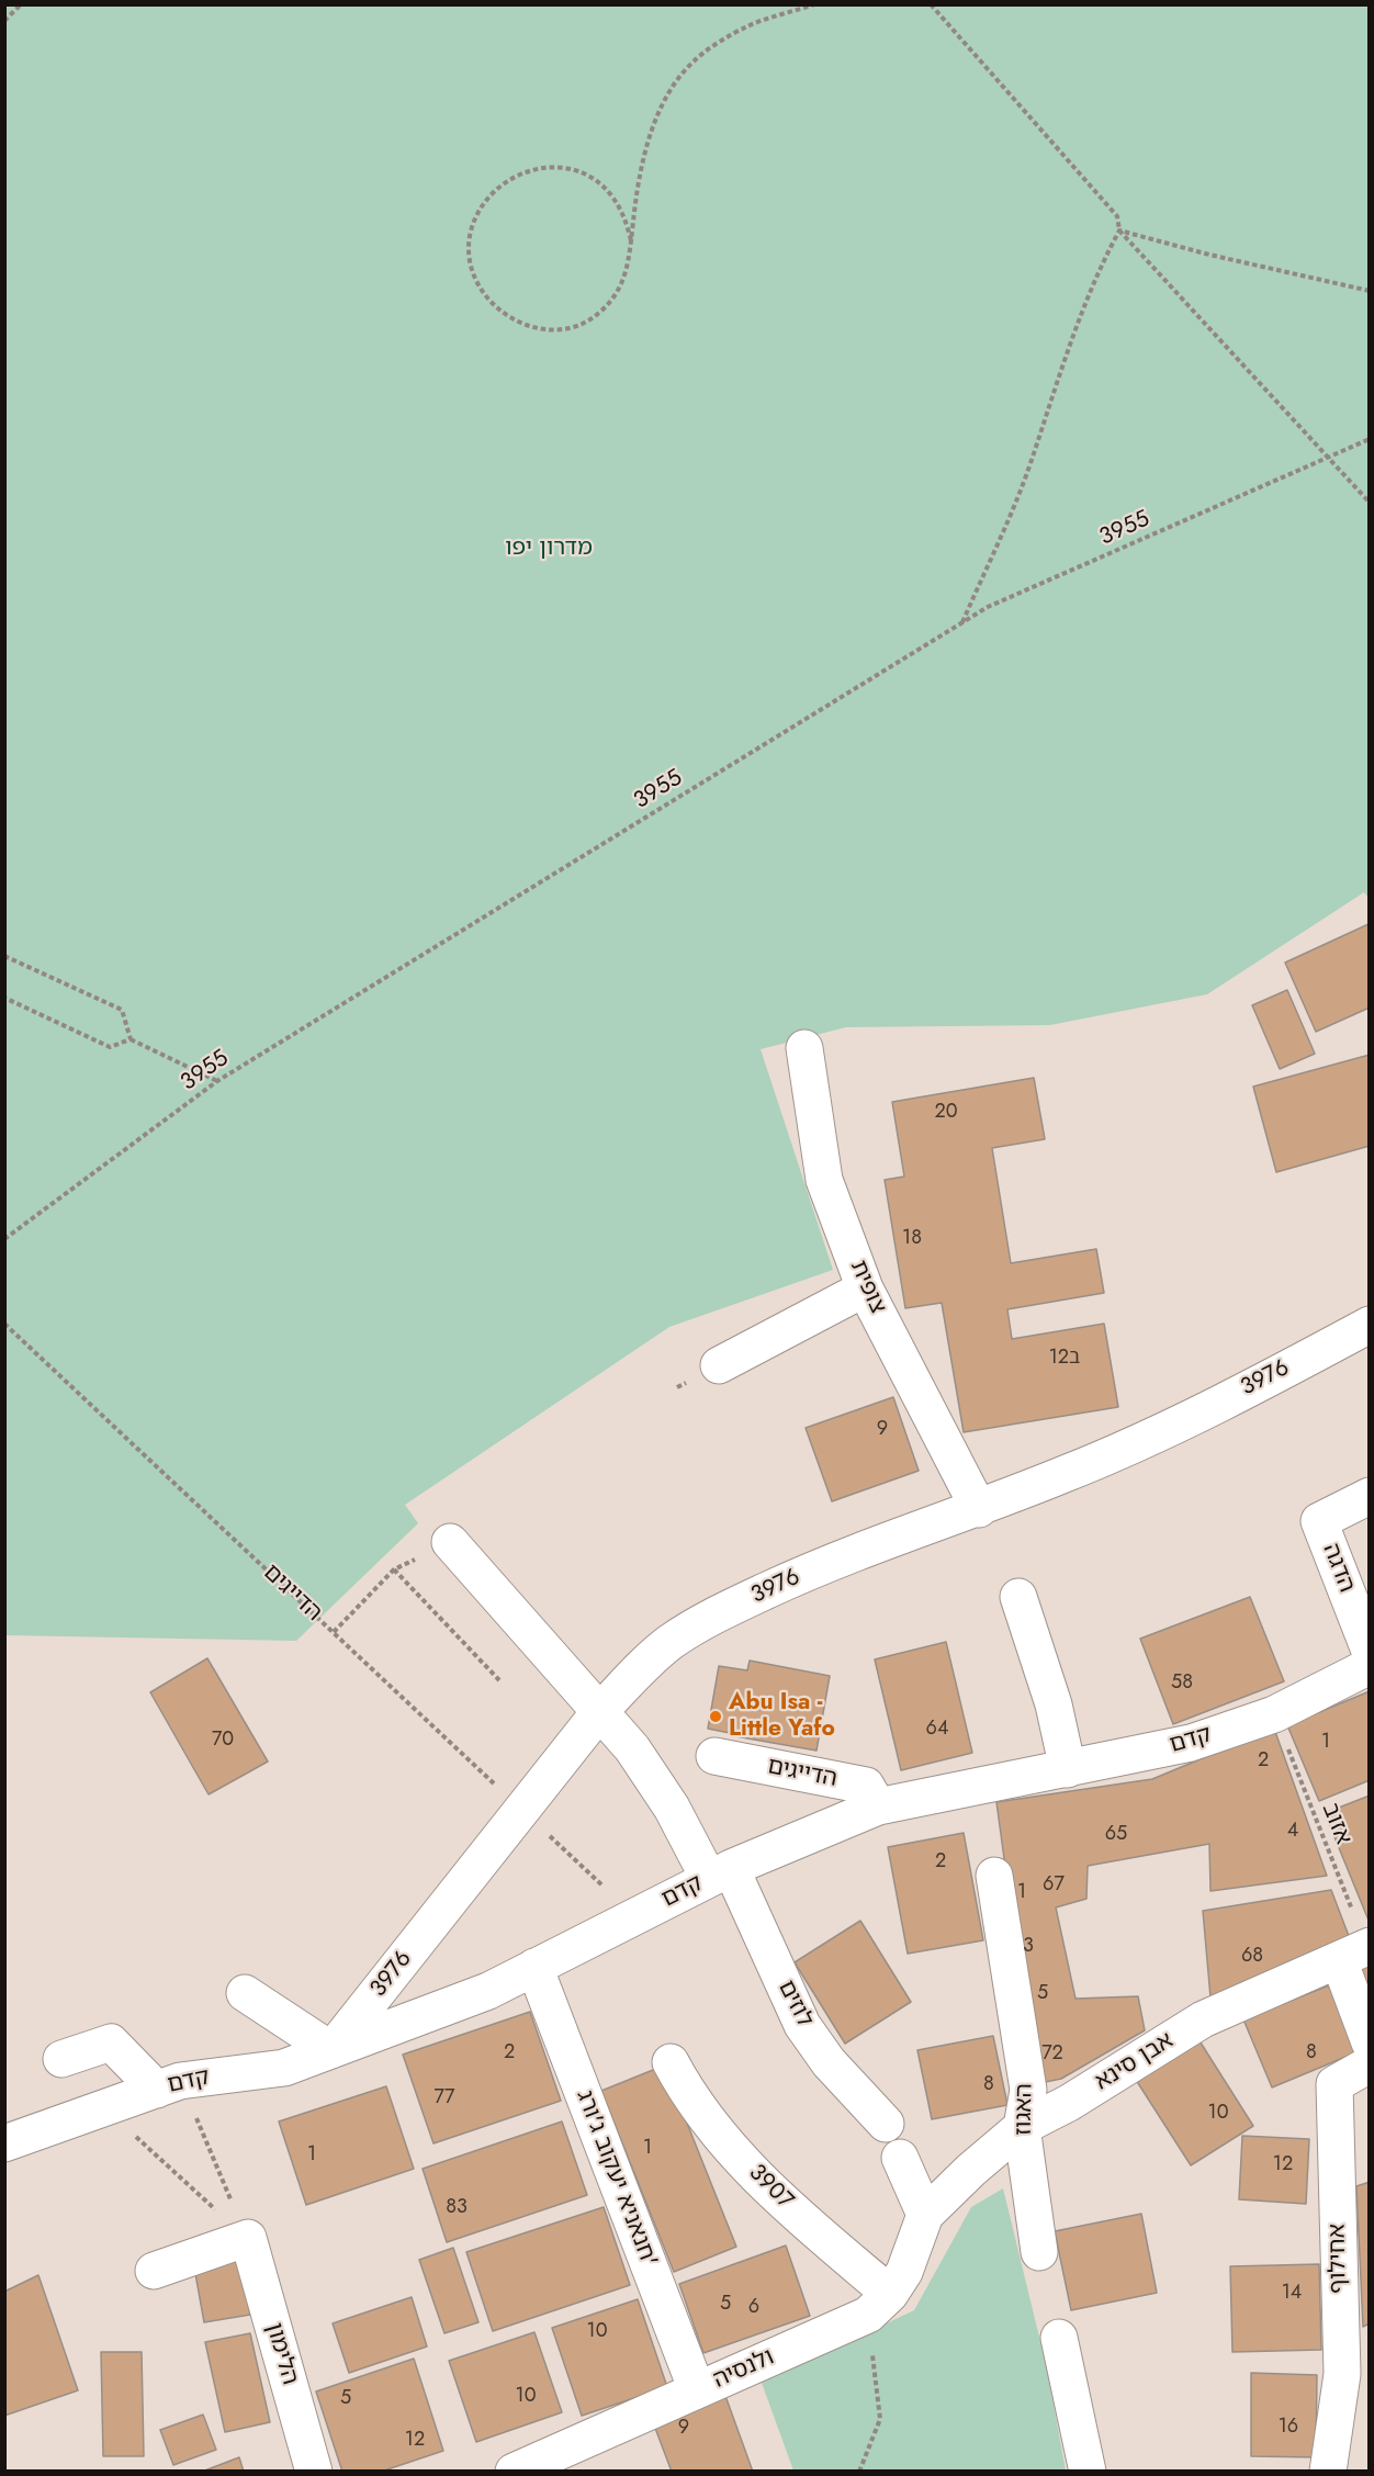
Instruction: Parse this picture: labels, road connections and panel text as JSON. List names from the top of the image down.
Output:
{
  "streets": {
    "street": [
      "צופית",
      "3976",
      "הדגה",
      "הדייגים",
      "קדם",
      "לוזים",
      "אבן סינא",
      "האגוז",
      "חנאניא יעקוב ג'ורג'",
      "3907",
      "אחילוף",
      "הלימון",
      "ולנסיה"
    ],
    "path": ["3955", "אזוב"]
  },
  "crossings": [
    ["צופית", "3976"],
    ["3976", "קדם"],
    ["3976", "לוזים"],
    ["הדייגים", "קדם"],
    ["קדם", "אזוב"],
    ["קדם", "לוזים"],
    ["קדם", "חנאניא יעקוב ג'ורג'"],
    ["אזוב", "אבן סינא"],
    ["אבן סינא", "האגוז"],
    ["חנאניא יעקוב ג'ורג'", "ולנסיה"],
    ["3907", "ולנסיה"]
  ],
  "parks": ["מדרון יפו"],
  "places": ["Abu Isa - Little Yafo"],
  "house_numbers": [
    "20",
    "18",
    "12ב",
    "9",
    "58",
    "64",
    "70",
    "1",
    "2",
    "4",
    "65",
    "2",
    "67",
    "1",
    "3",
    "68",
    "5",
    "2",
    "8",
    "72",
    "8",
    "77",
    "10",
    "1",
    "1",
    "12",
    "83",
    "14",
    "5",
    "6",
    "10",
    "10",
    "5",
    "16",
    "9",
    "12"
  ]
}
